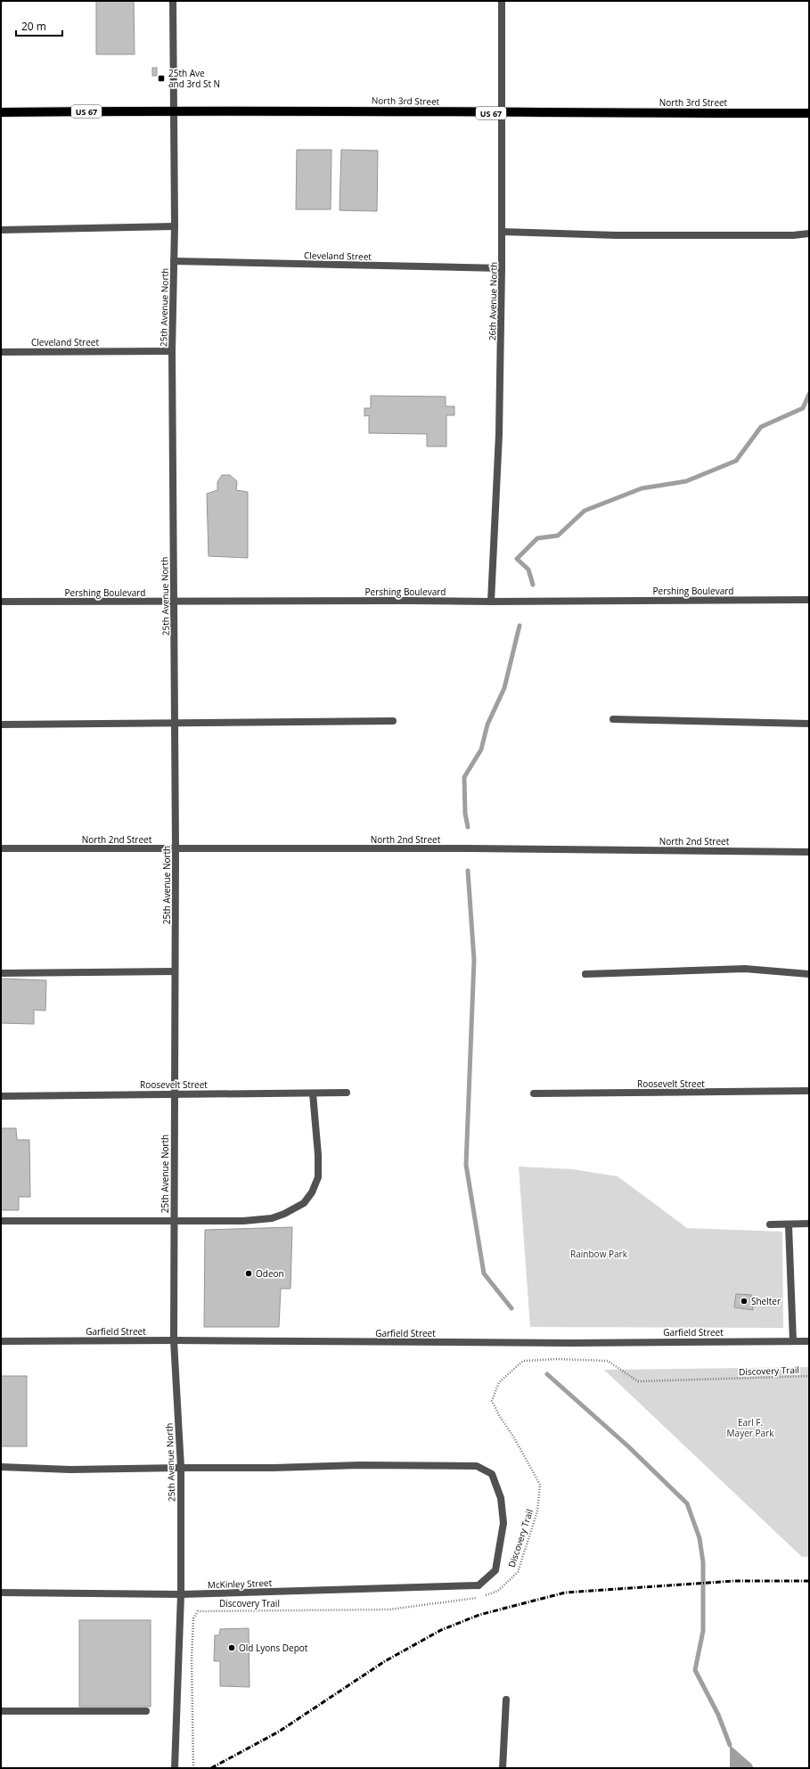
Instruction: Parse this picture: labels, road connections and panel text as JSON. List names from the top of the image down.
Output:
{
  "streets": {
    "main road": ["North 3rd Street", "US 67"],
    "street": [
      "Cleveland Street",
      "26th Avenue North",
      "25th Avenue North",
      "Pershing Boulevard",
      "North 2nd Street",
      "Roosevelt Street",
      "Garfield Street",
      "McKinley Street"
    ],
    "path": ["Discovery Trail"]
  },
  "crossings": [
    ["North 3rd Street", "26th Avenue North"],
    ["North 3rd Street", "25th Avenue North"],
    ["Cleveland Street", "26th Avenue North"],
    ["Cleveland Street", "25th Avenue North"],
    ["26th Avenue North", "Pershing Boulevard"],
    ["25th Avenue North", "Pershing Boulevard"],
    ["25th Avenue North", "North 2nd Street"],
    ["25th Avenue North", "Roosevelt Street"],
    ["25th Avenue North", "Garfield Street"],
    ["25th Avenue North", "McKinley Street"]
  ],
  "parks": ["Rainbow Park", "Earl F. Mayer Park"],
  "places": {
    "transit": ["25th Ave and 3rd St N"],
    "other": ["Odeon", "Shelter", "Old Lyons Depot"]
  },
  "scale_bar": "20 m"
}
